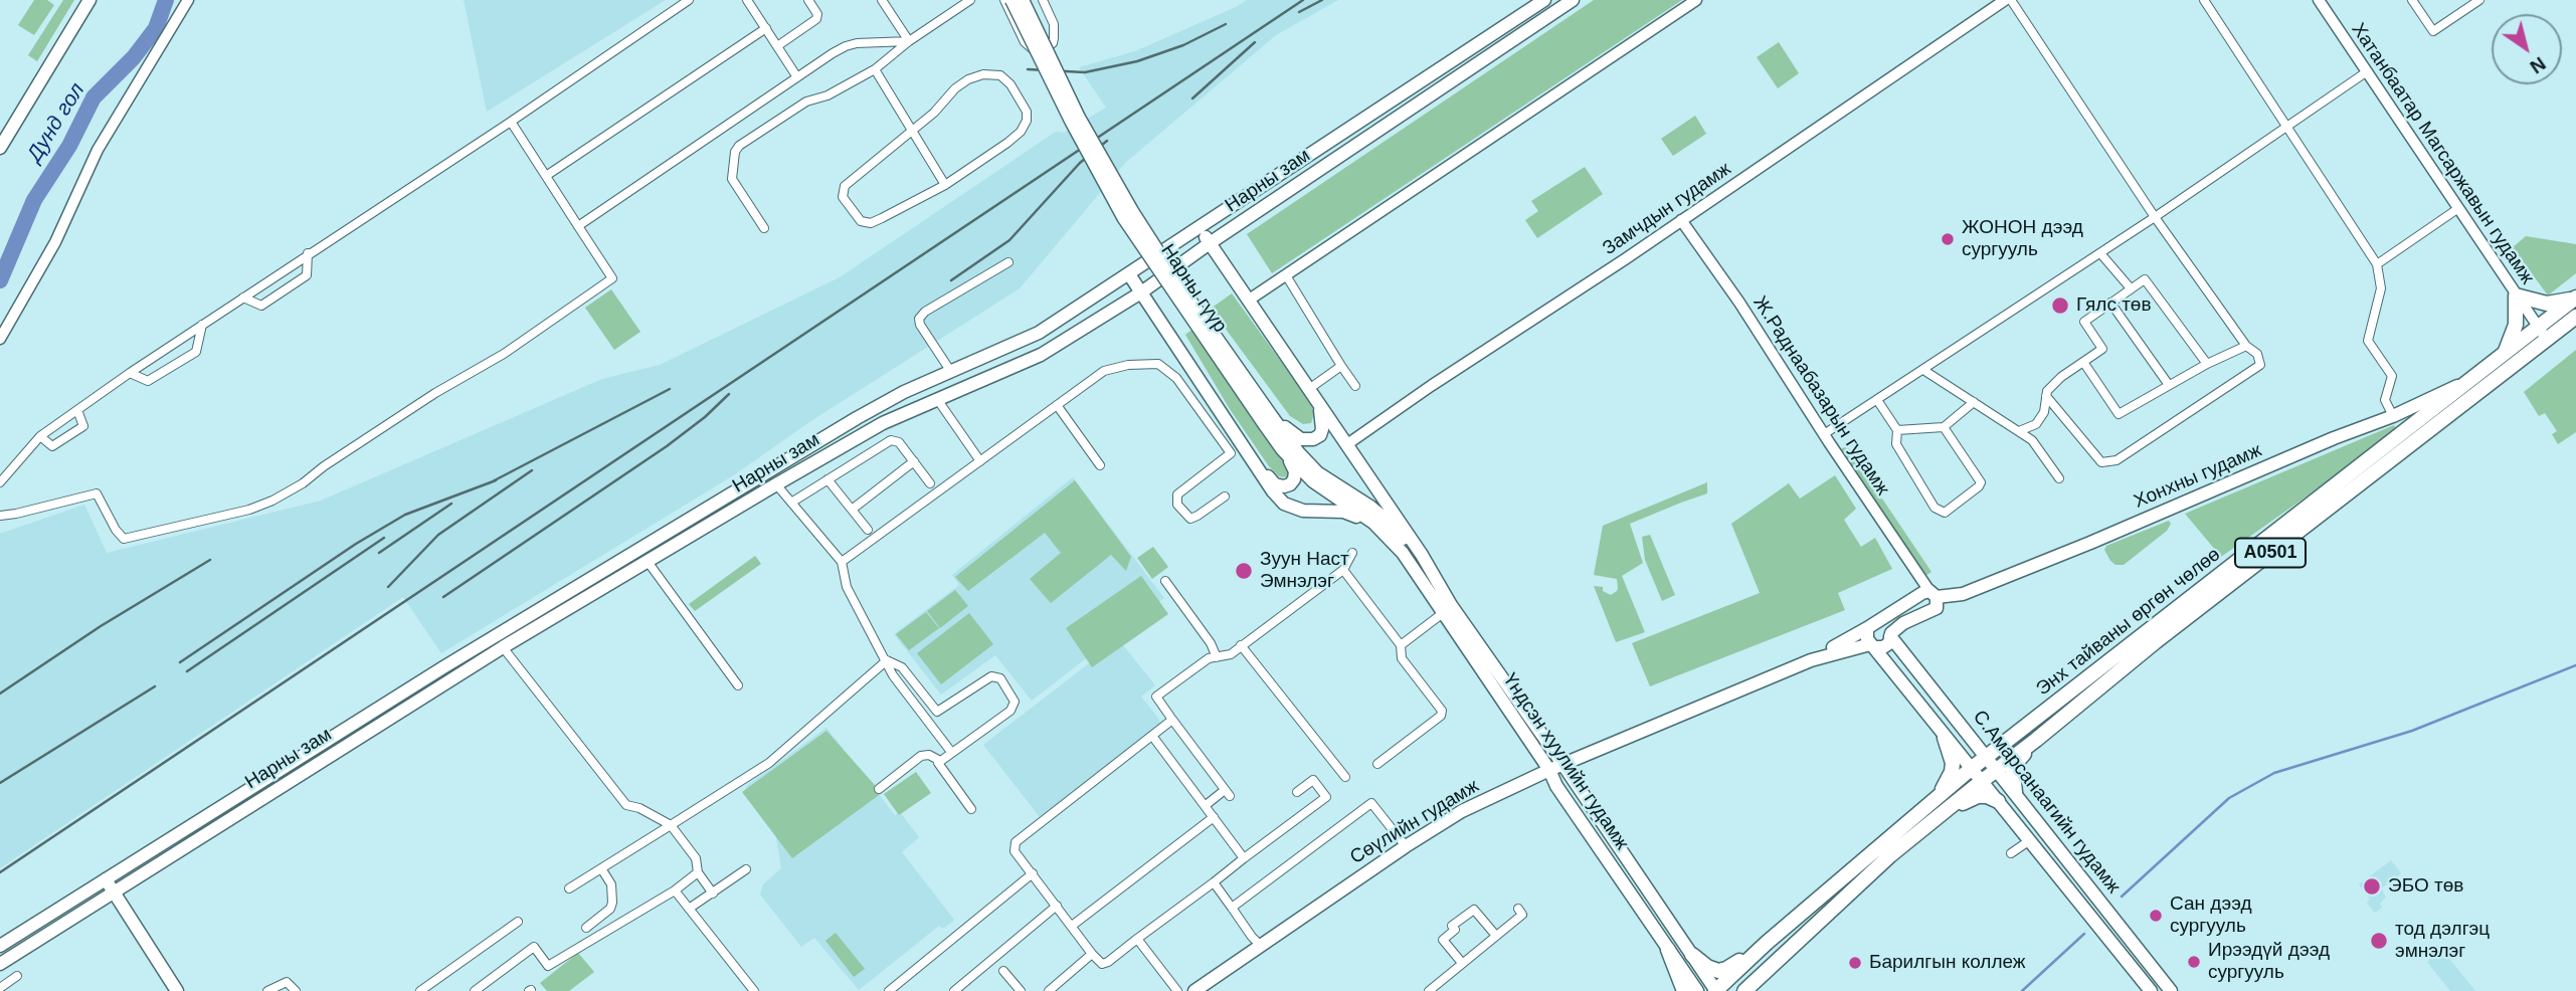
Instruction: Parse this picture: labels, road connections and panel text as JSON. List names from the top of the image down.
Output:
{
  "streets": {
    "highway": ["A0501", "Энх тайваны өргөн чөлөө"],
    "main road": [
      "Нарны зам",
      "Нарны гүүр",
      "Хонхны гудамж",
      "Үндсэн хуулийн гудамж",
      "С.Амарсанаагийн гудамж",
      "Сөүлийн гудамж"
    ],
    "street": ["Хатанбаатар Магсаржавын гудамж", "Замчдын гудамж", "Ж.Раднаабазарын гудамж"]
  },
  "crossings": [
    ["Хатанбаатар Магсаржавын гудамж", "Энх тайваны өргөн чөлөө"],
    ["Замчдын гудамж", "Ж.Раднаабазарын гудамж"],
    ["Нарны гүүр", "Үндсэн хуулийн гудамж"],
    ["Ж.Раднаабазарын гудамж", "Хонхны гудамж"],
    ["Ж.Раднаабазарын гудамж", "Сөүлийн гудамж"],
    ["Хонхны гудамж", "Энх тайваны өргөн чөлөө"],
    ["Хонхны гудамж", "Сөүлийн гудамж"],
    ["Энх тайваны өргөн чөлөө", "Үндсэн хуулийн гудамж"],
    ["Энх тайваны өргөн чөлөө", "С.Амарсанаагийн гудамж"],
    ["Үндсэн хуулийн гудамж", "Сөүлийн гудамж"],
    ["С.Амарсанаагийн гудамж", "Сөүлийн гудамж"]
  ],
  "water": ["Дунд гол"],
  "places": [
    "ЖОНОН дээд сургууль",
    "Гялс төв",
    "Зуун Наст Эмнэлэг",
    "ЭБО төв",
    "Сан дээд сургууль",
    "тод дэлгэц эмнэлэг",
    "Ирээдүй дээд сургууль",
    "Барилгын коллеж"
  ],
  "north": "bottom right"
}
